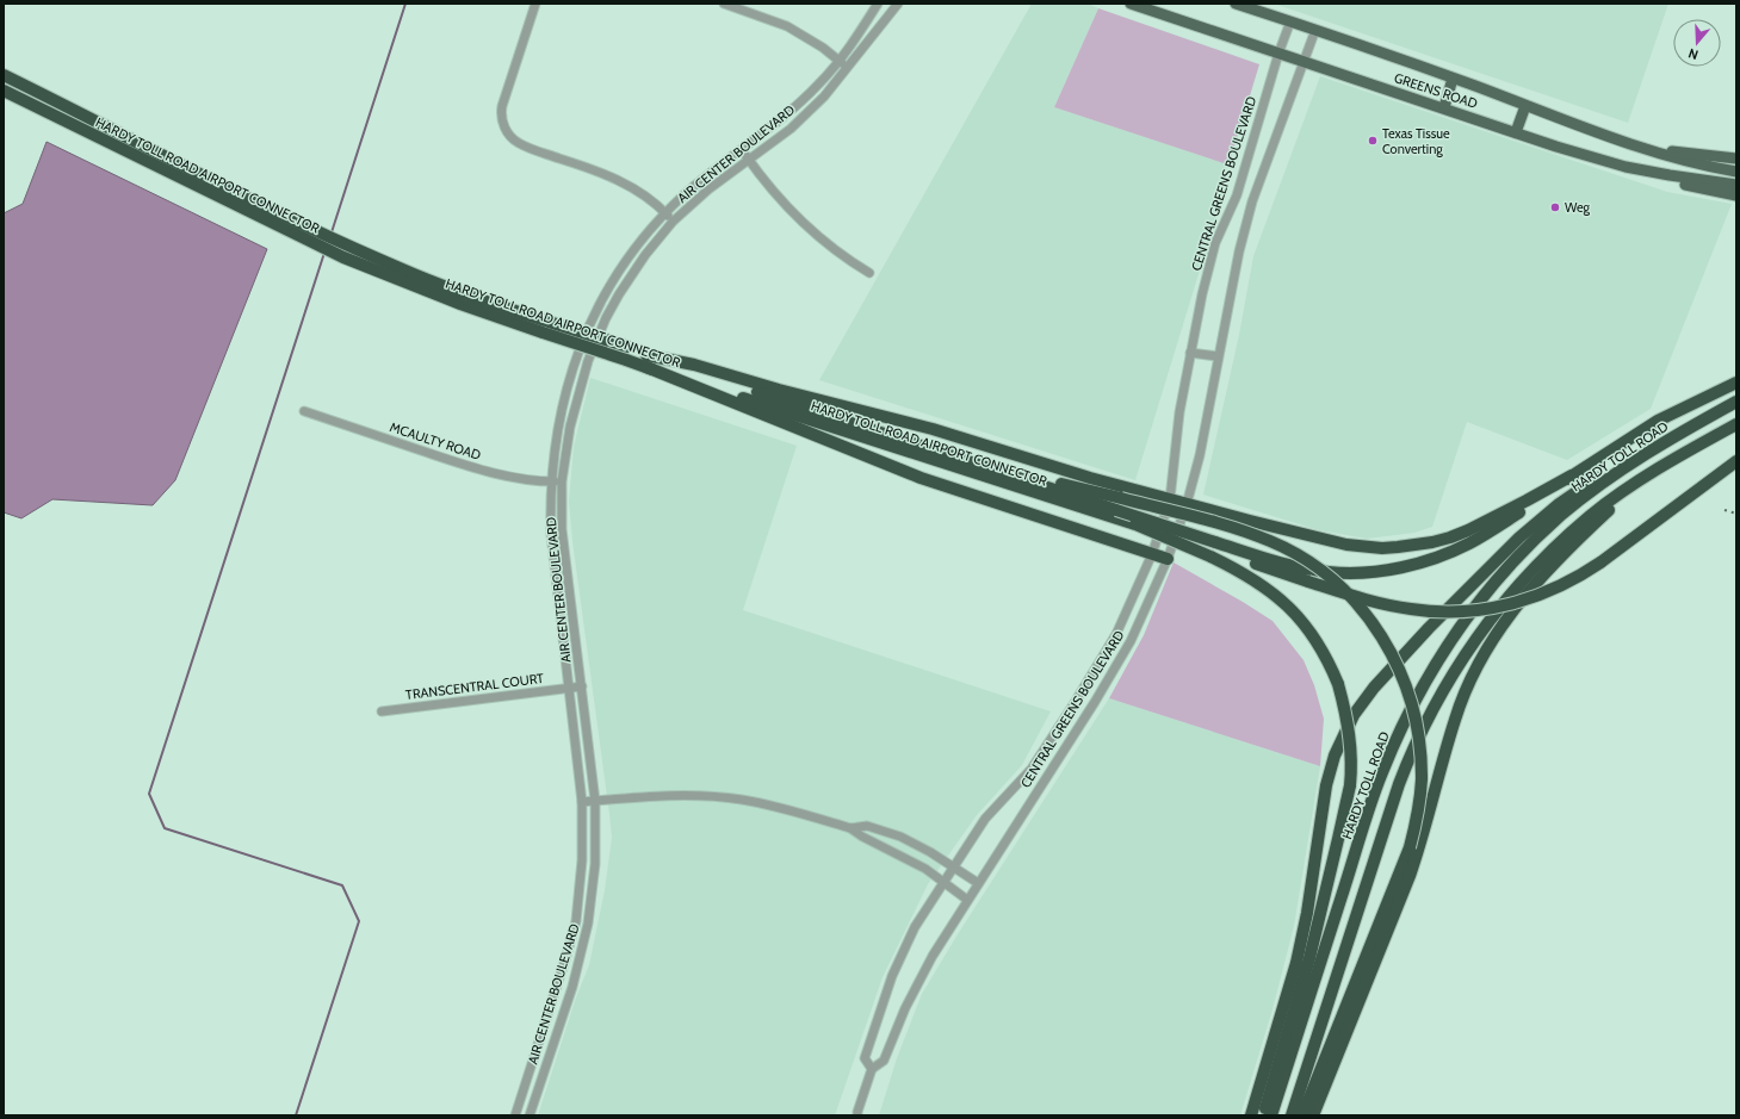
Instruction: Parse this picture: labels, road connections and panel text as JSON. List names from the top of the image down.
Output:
{
  "streets": {
    "highway": ["HARDY TOLL ROAD AIRPORT CONNECTOR", "HARDY TOLL ROAD"],
    "main road": ["GREENS ROAD"],
    "street": [
      "AIR CENTER BOULEVARD",
      "CENTRAL GREENS BOULEVARD",
      "MCAULTY ROAD",
      "TRANSCENTRAL COURT"
    ]
  },
  "crossings": [
    ["GREENS ROAD", "CENTRAL GREENS BOULEVARD"],
    ["AIR CENTER BOULEVARD", "MCAULTY ROAD"],
    ["AIR CENTER BOULEVARD", "TRANSCENTRAL COURT"]
  ],
  "places": ["Texas Tissue Converting", "Weg"],
  "north": "bottom"
}
